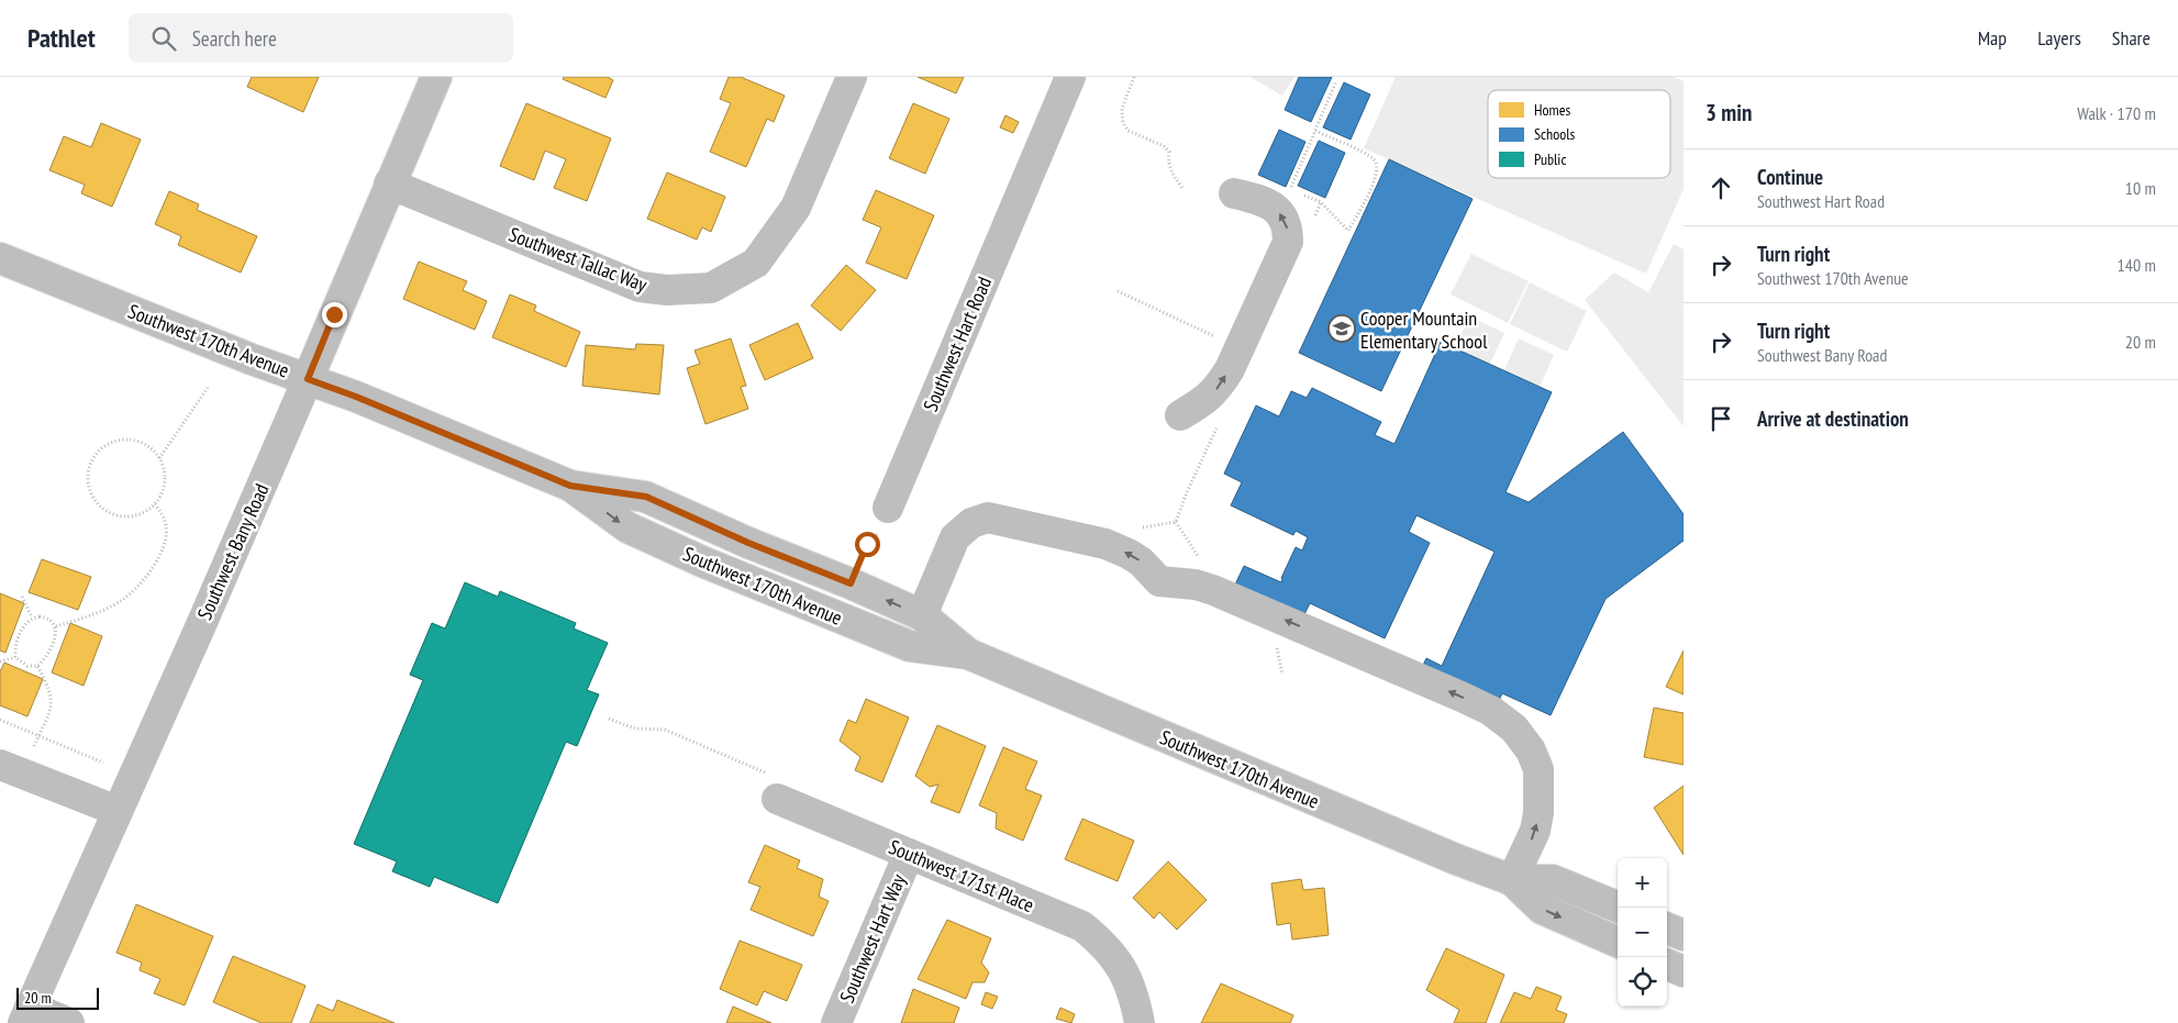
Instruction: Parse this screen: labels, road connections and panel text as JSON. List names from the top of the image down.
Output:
{
  "streets": {
    "main road": [
      "Southwest Tallac Way",
      "Southwest 170th Avenue",
      "Southwest Hart Road",
      "Southwest Bany Road",
      "Southwest 171st Place",
      "Southwest Hart Way"
    ]
  },
  "crossings": [
    ["Southwest Tallac Way", "Southwest Bany Road"],
    ["Southwest 170th Avenue", "Southwest Bany Road"],
    ["Southwest 171st Place", "Southwest Hart Way"]
  ],
  "places": {
    "school or university": ["Cooper Mountain Elementary School"]
  },
  "legend": ["Homes", "Schools", "Public"],
  "scale_bar": "20 m",
  "page": {
    "header": "Pathlet",
    "search": "Search here",
    "nav": ["Map", "Layers", "Share"],
    "heading": ["3 min", "Walk · 170 m"],
    "list": [
      ["Continue", "Southwest Hart Road", "10 m"],
      ["Turn right", "Southwest 170th Avenue", "140 m"],
      ["Turn right", "Southwest Bany Road", "20 m"],
      "Arrive at destination"
    ],
    "map_buttons": ["+", "−"],
    "scale": "20 m"
  }
}
